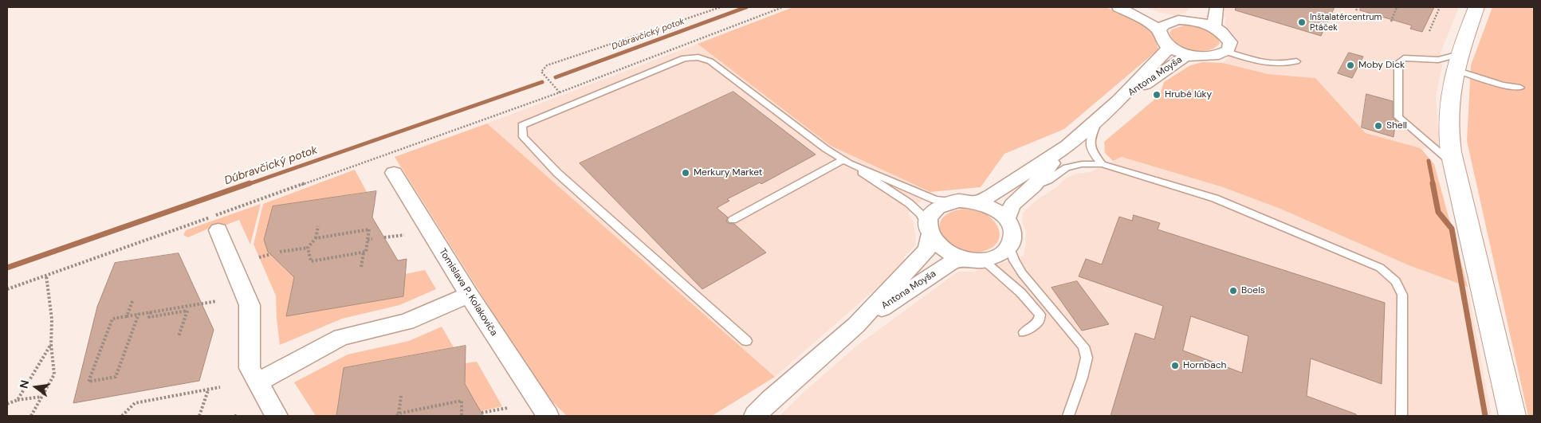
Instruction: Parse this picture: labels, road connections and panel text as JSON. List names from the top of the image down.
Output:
{
  "streets": {
    "street": ["Antona Moyša", "Tomislava P. Kolakoviča"]
  },
  "water": ["Dúbravčický potok"],
  "places": [
    "Inštalatércentrum Ptáček",
    "Moby Dick",
    "Hrubé lúky",
    "Shell",
    "Merkury Market",
    "Boels",
    "Hornbach"
  ],
  "north": "left"
}
